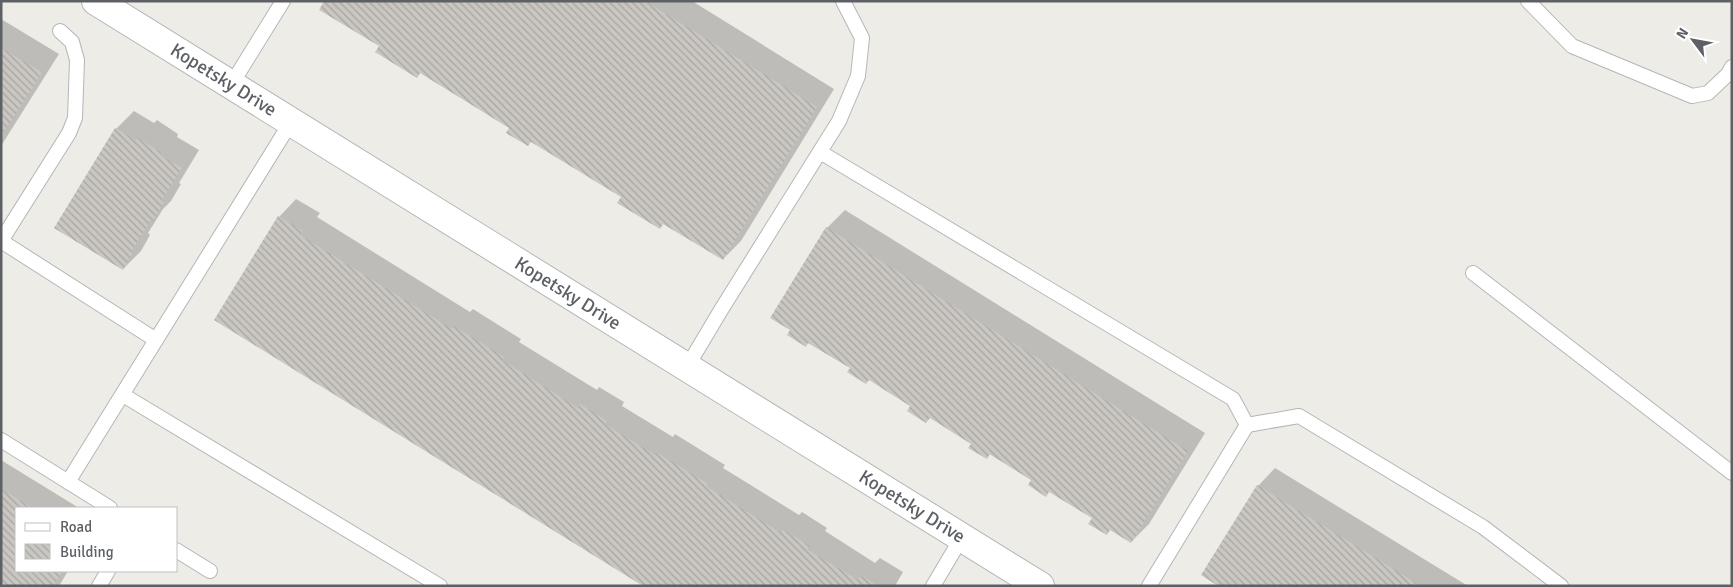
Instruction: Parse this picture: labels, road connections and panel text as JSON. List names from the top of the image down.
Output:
{
  "streets": {
    "street": ["Kopetsky Drive"]
  },
  "legend": ["Road", "Building"],
  "north": "top left"
}
